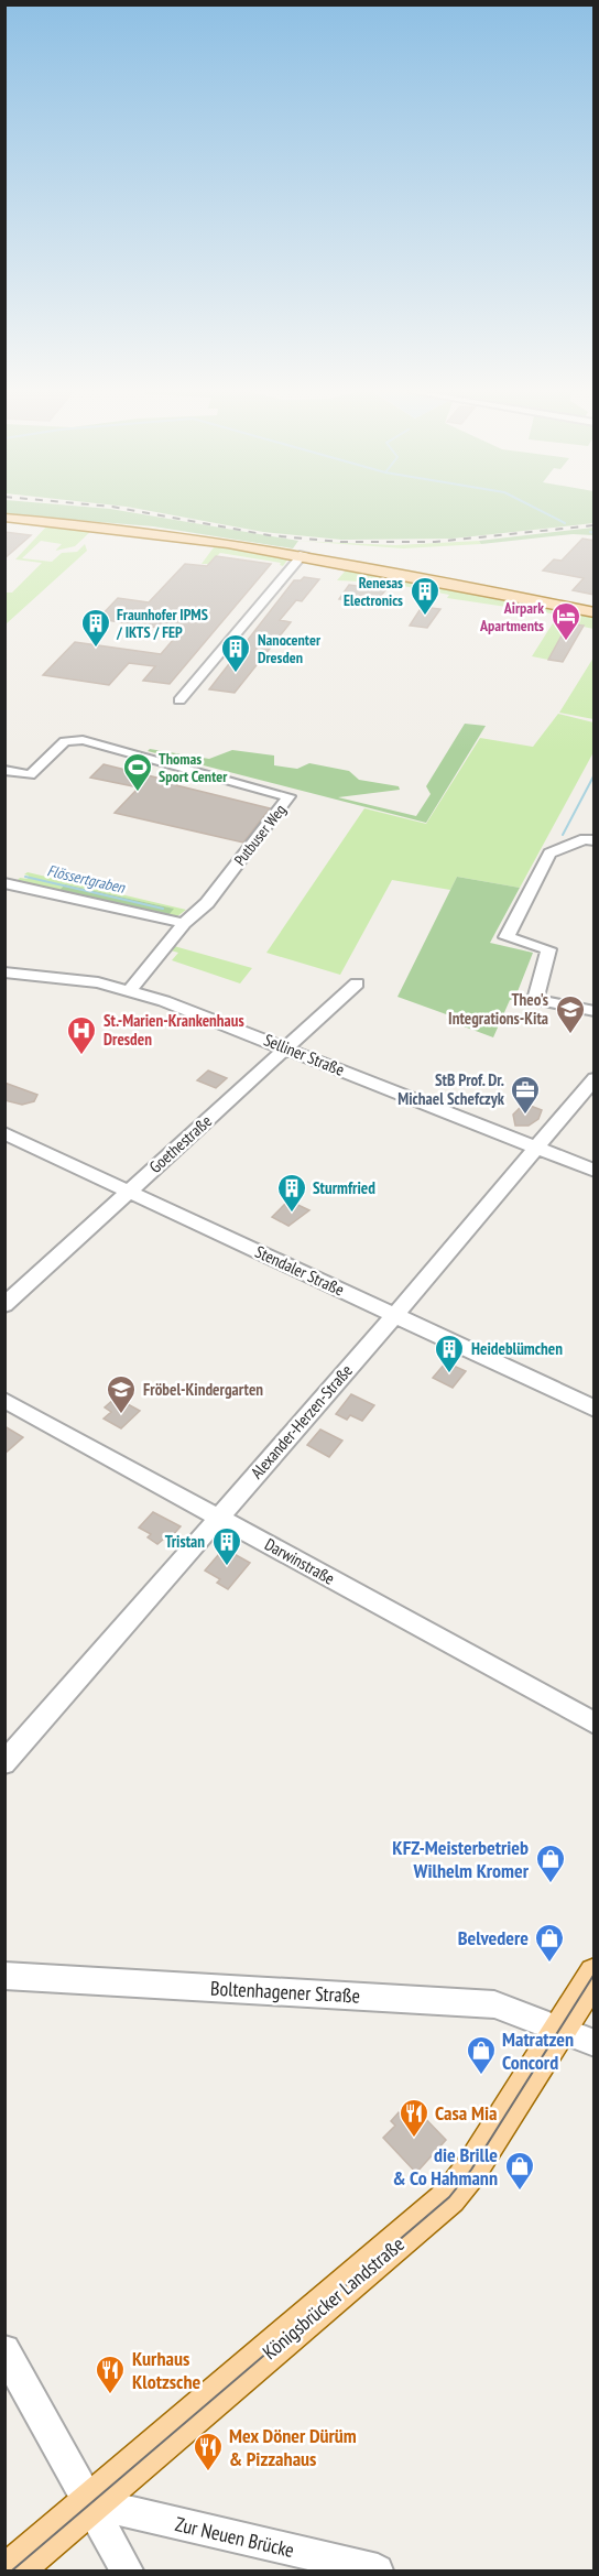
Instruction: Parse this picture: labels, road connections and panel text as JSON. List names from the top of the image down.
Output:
{
  "streets": {
    "main road": ["Königsbrücker Landstraße"],
    "street": [
      "Putbuser Weg",
      "Selliner Straße",
      "Goethestraße",
      "Stendaler Straße",
      "Alexander-Herzen-Straße",
      "Darwinstraße",
      "Boltenhagener Straße",
      "Zur Neuen Brücke"
    ]
  },
  "crossings": [
    ["Selliner Straße", "Goethestraße"],
    ["Selliner Straße", "Alexander-Herzen-Straße"],
    ["Goethestraße", "Stendaler Straße"],
    ["Stendaler Straße", "Alexander-Herzen-Straße"],
    ["Alexander-Herzen-Straße", "Darwinstraße"],
    ["Boltenhagener Straße", "Königsbrücker Landstraße"],
    ["Königsbrücker Landstraße", "Zur Neuen Brücke"]
  ],
  "water": ["Flössertgraben"],
  "places": {
    "building": [
      "Renesas Electronics",
      "Fraunhofer IPMS / IKTS / FEP",
      "Nanocenter Dresden",
      "Sturmfried",
      "Heideblümchen",
      "Tristan"
    ],
    "hotel": ["Airpark Apartments"],
    "sports": ["Thomas Sport Center"],
    "school or university": ["Theo's Integrations-Kita", "Fröbel-Kindergarten"],
    "hospital": ["St.-Marien-Krankenhaus Dresden"],
    "office": ["StB Prof. Dr. Michael Schefczyk"],
    "shop": [
      "KFZ-Meisterbetrieb Wilhelm Kromer",
      "Belvedere",
      "Matratzen Concord",
      "die Brille & Co Hahmann"
    ],
    "restaurant": ["Casa Mia", "Kurhaus Klotzsche", "Mex Döner Dürüm & Pizzahaus"]
  }
}
